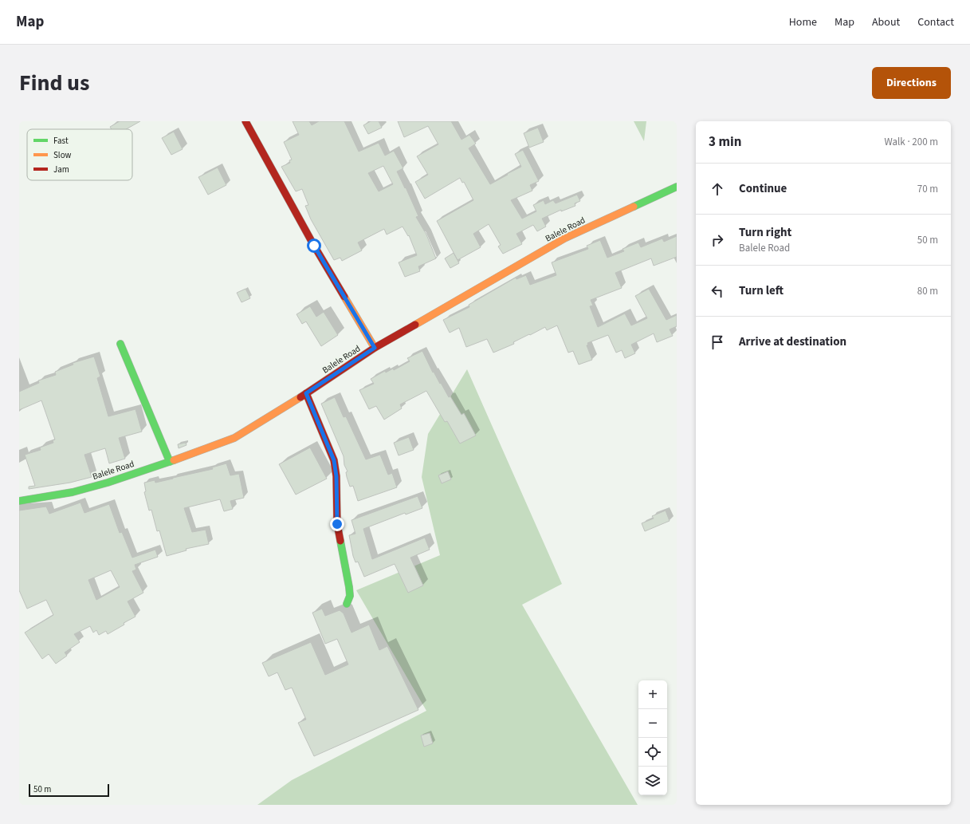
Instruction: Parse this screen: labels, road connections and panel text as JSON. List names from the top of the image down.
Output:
{
  "streets": {
    "street": ["Balele Road"]
  },
  "legend": ["Fast", "Slow", "Jam"],
  "scale_bar": "50 m",
  "page": {
    "header": "Map",
    "nav": [
      "Home",
      "Map",
      "About",
      "Contact"
    ],
    "title": "Find us",
    "buttons": "Directions",
    "heading": ["3 min", "Walk · 200 m"],
    "list": [
      ["Continue", "70 m"],
      ["Turn right", "Balele Road", "50 m"],
      ["Turn left", "80 m"],
      "Arrive at destination"
    ],
    "map_buttons": ["+", "−"],
    "scale": "50 m"
  }
}
